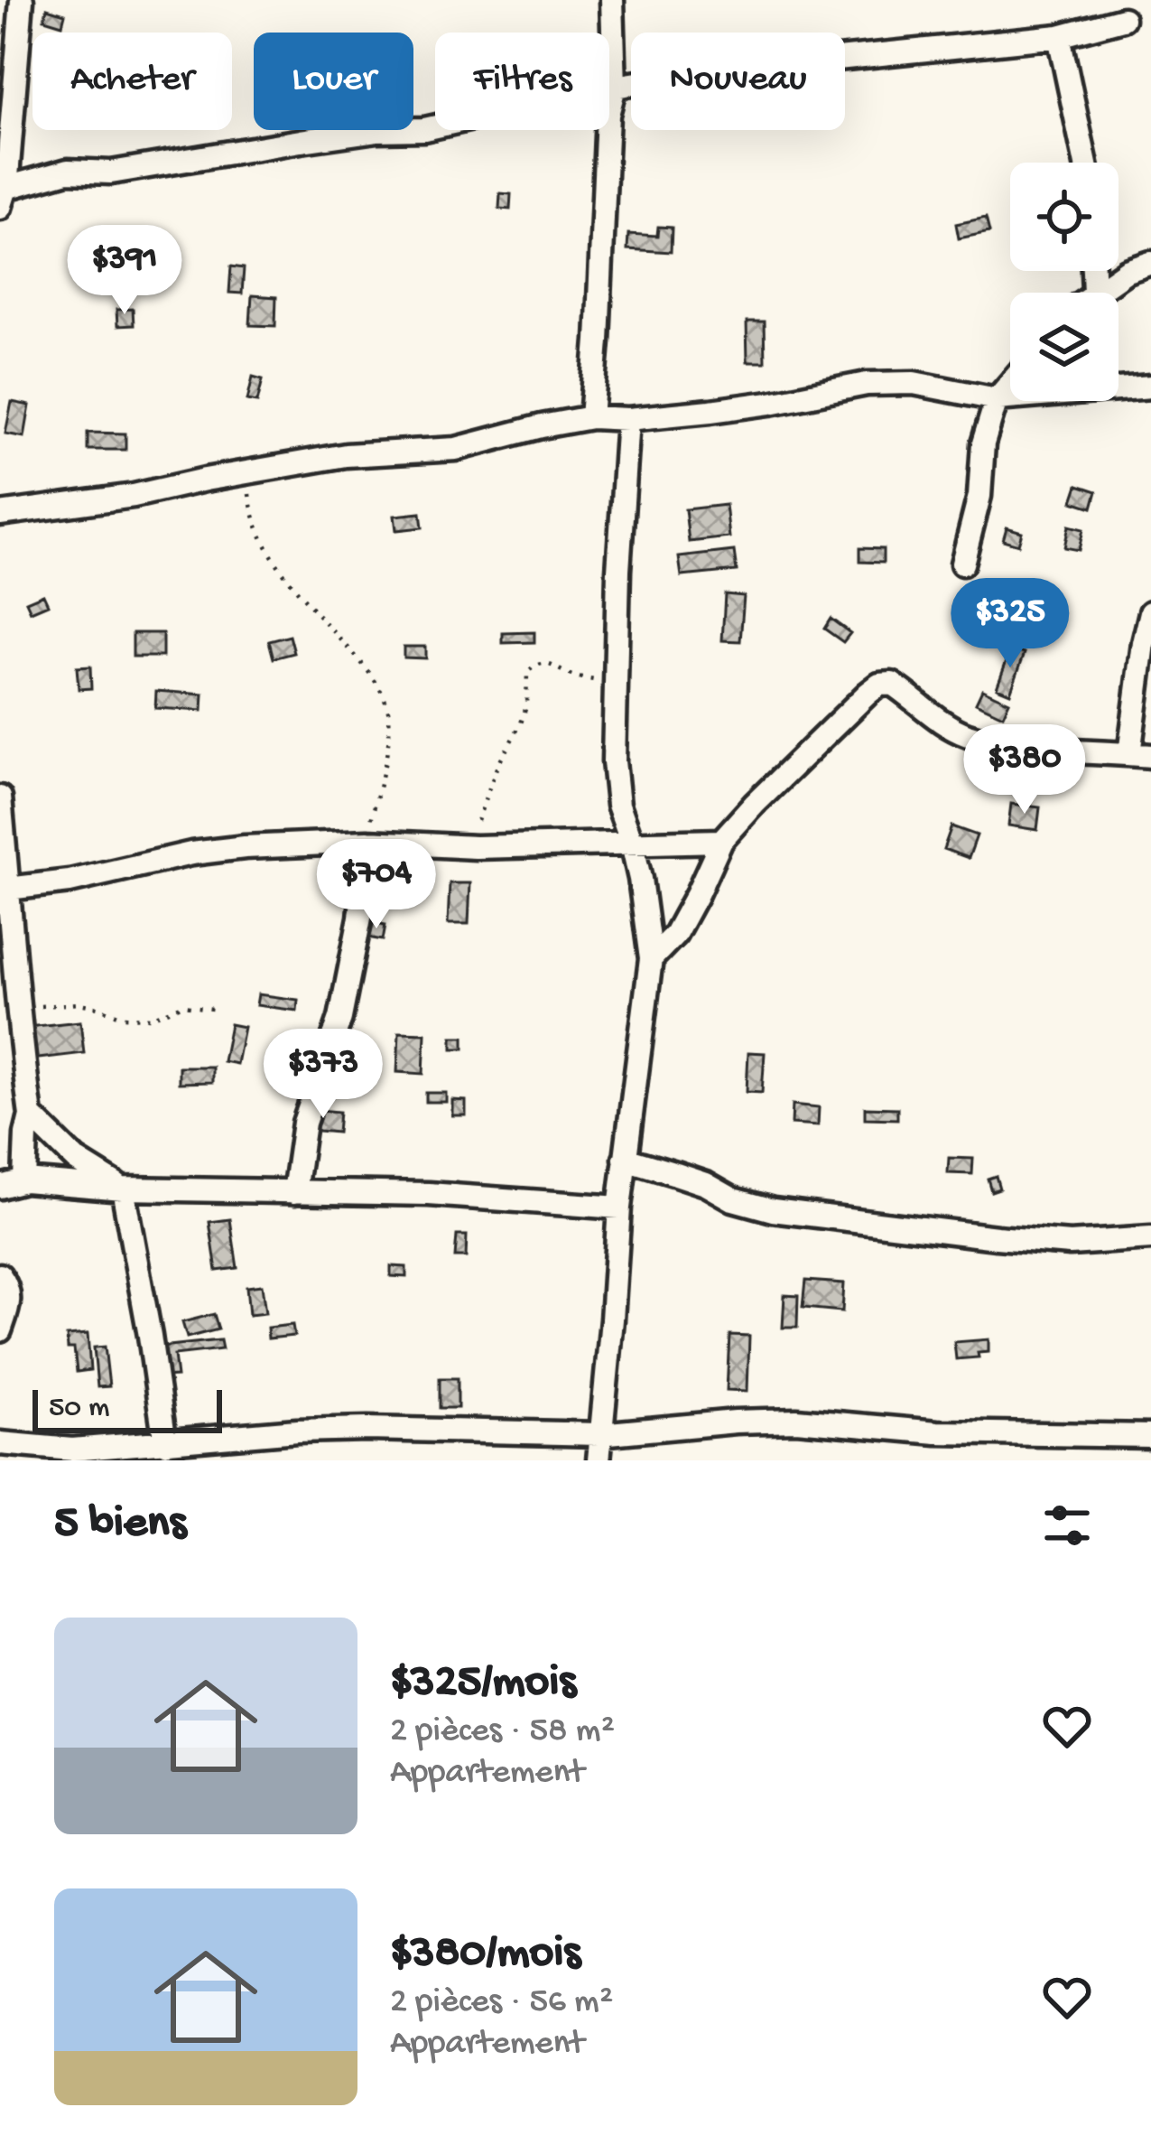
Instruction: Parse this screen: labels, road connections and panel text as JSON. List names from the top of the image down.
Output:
{
  "scale_bar": "50 m",
  "page": {
    "chip": [
      "Acheter",
      "Louer",
      "Filtres",
      "Nouveau"
    ],
    "price": [
      "$391",
      "$325",
      "$380",
      "$704",
      "$373"
    ],
    "scale": "50 m",
    "heading": "5 biens",
    "list": [
      {
        "name": "$325/mois",
        "note": "2 pièces · 58 m² · Appartement"
      },
      {
        "name": "$380/mois",
        "note": "2 pièces · 56 m² · Appartement"
      }
    ]
  }
}
